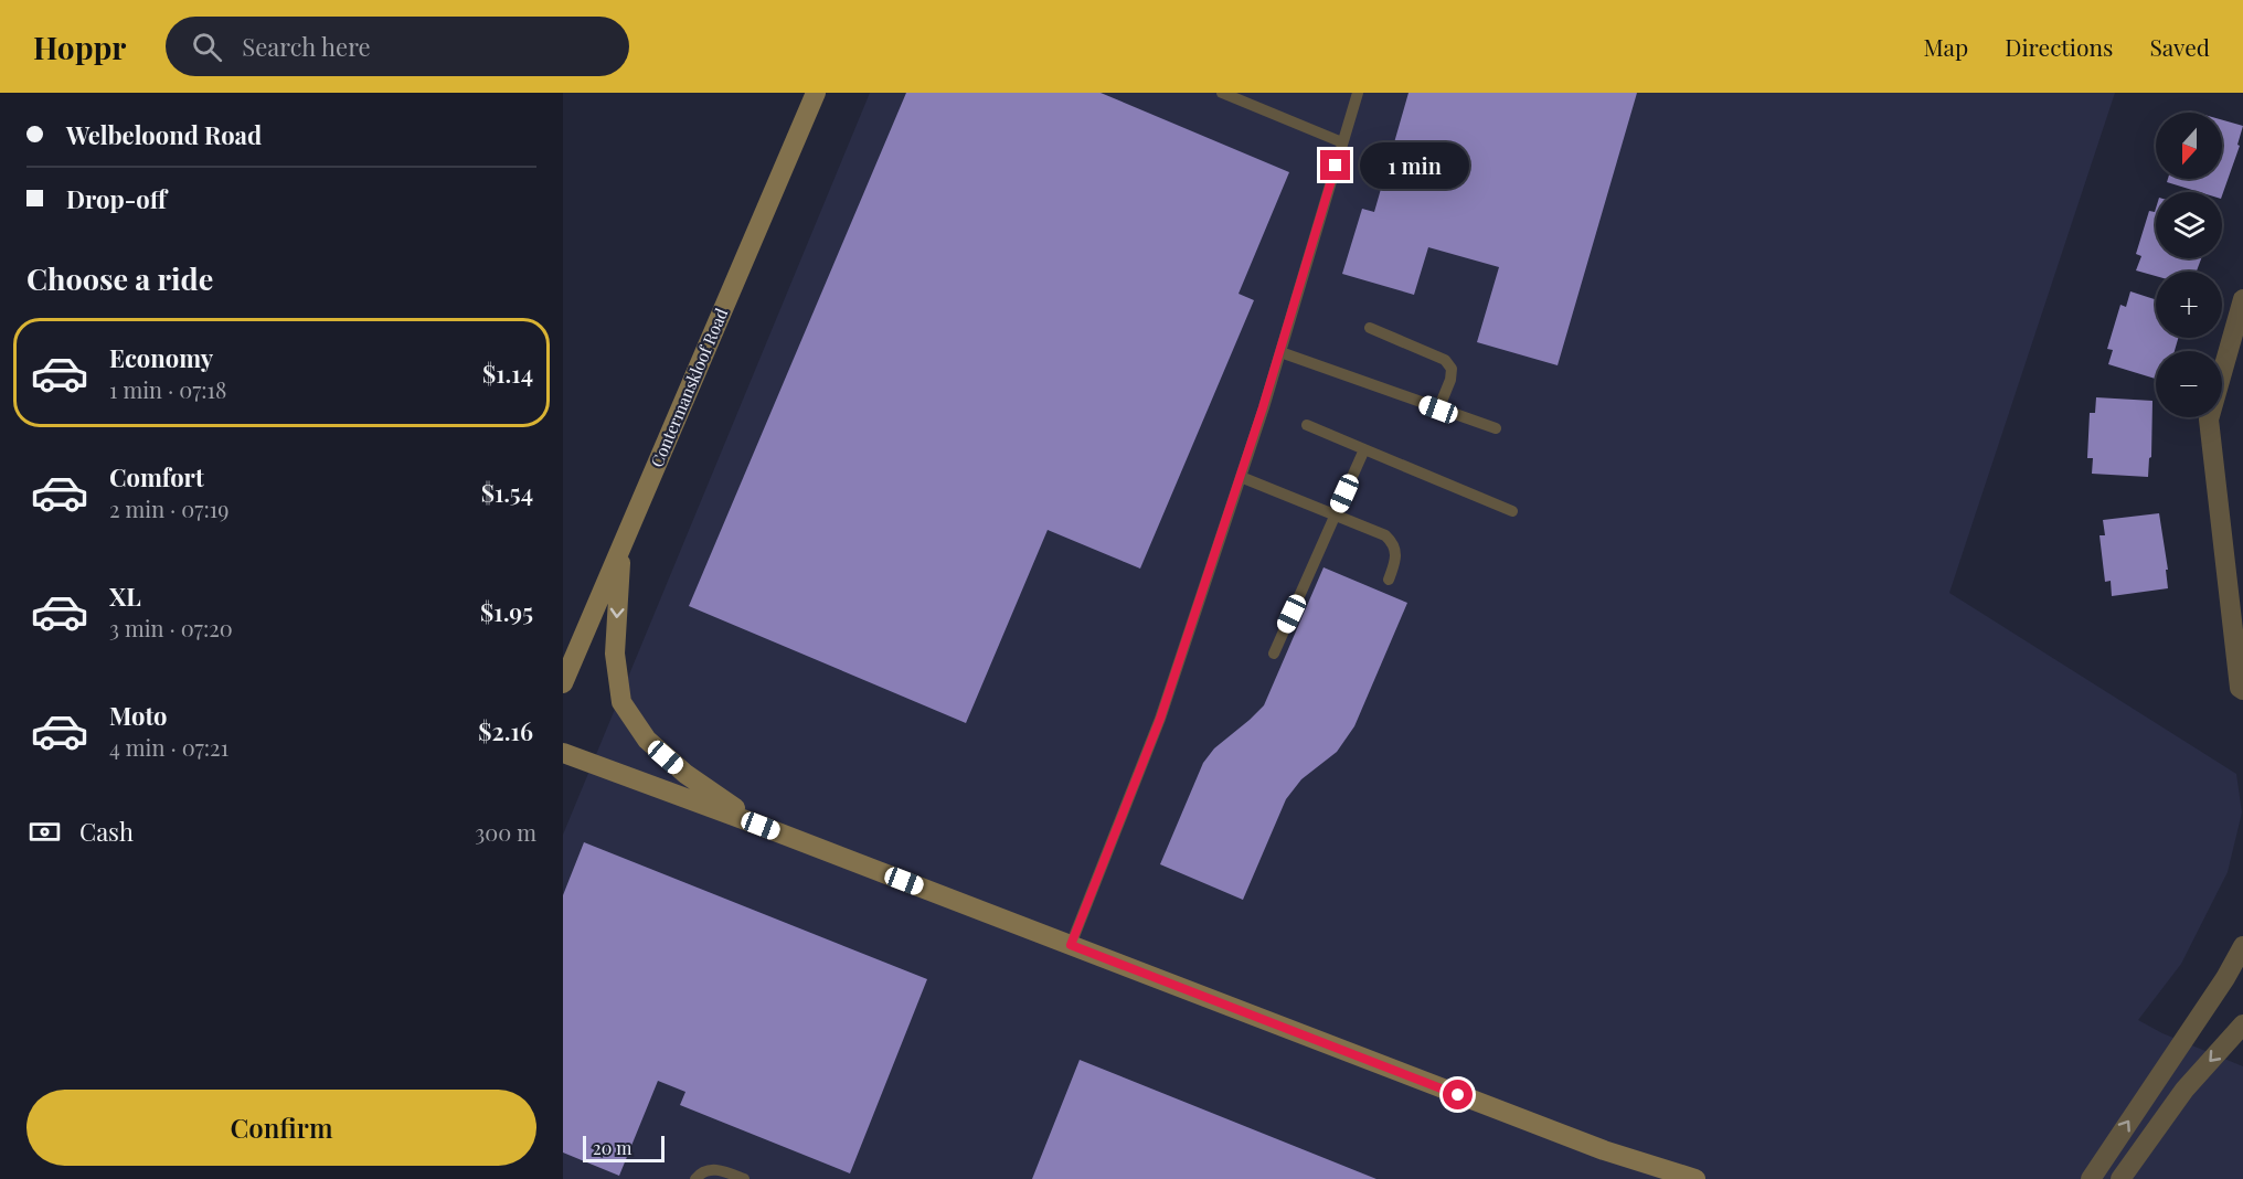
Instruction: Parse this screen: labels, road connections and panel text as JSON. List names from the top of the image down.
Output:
{
  "streets": {
    "main road": ["Contermanskloof Road"]
  },
  "scale_bar": "20 m",
  "north": "bottom",
  "page": {
    "header": "Hoppr",
    "search": "Search here",
    "nav": ["Map", "Directions", "Saved"],
    "banner": ["Welbeloond Road", "Drop-off"],
    "map_buttons": ["+", "−"],
    "bubble": "1 min",
    "heading": "Choose a ride",
    "list": [
      {
        "name": "Economy",
        "note": "1 min · 07:18",
        "value": "$1.14"
      },
      {
        "name": "Comfort",
        "note": "2 min · 07:19",
        "value": "$1.54"
      },
      {
        "name": "XL",
        "note": "3 min · 07:20",
        "value": "$1.95"
      },
      {
        "name": "Moto",
        "note": "4 min · 07:21",
        "value": "$2.16"
      }
    ],
    "pay": ["Cash", "300 m"],
    "buttons": "Confirm",
    "scale": "20 m"
  }
}
